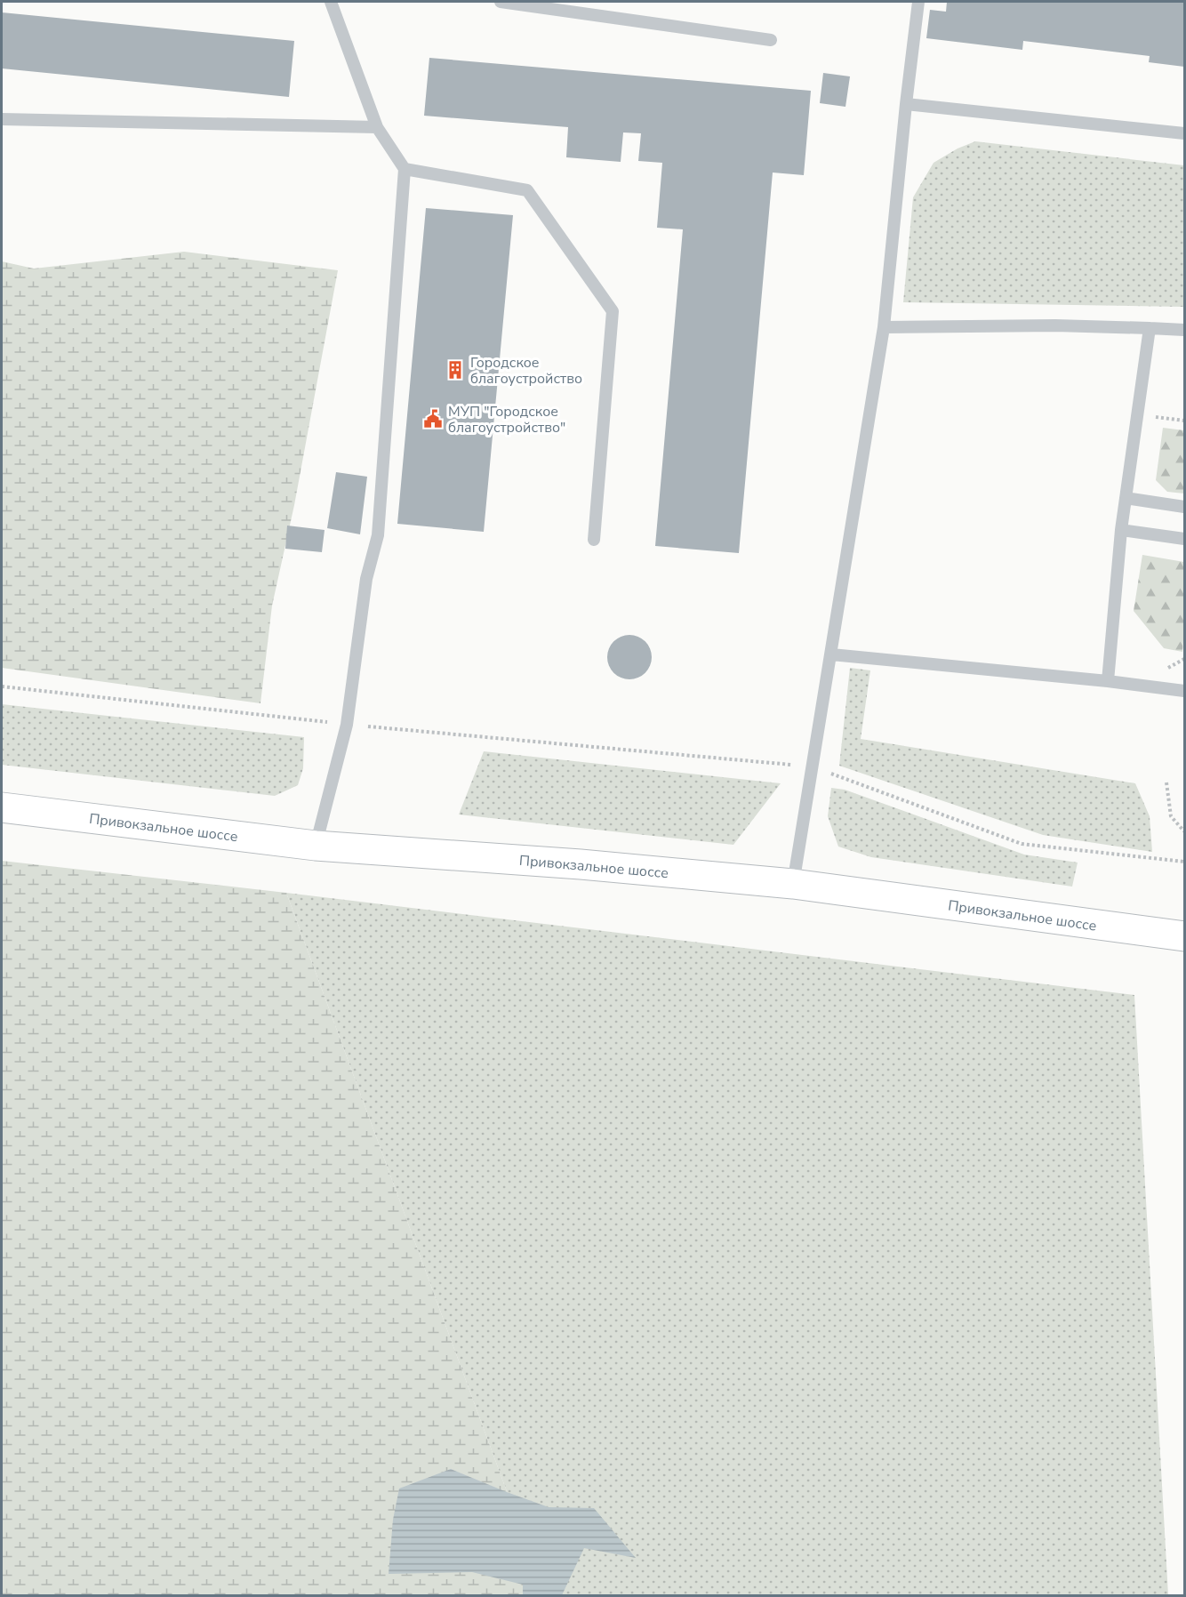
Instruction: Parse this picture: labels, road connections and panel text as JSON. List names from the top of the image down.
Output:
{
  "streets": {
    "main road": ["Привокзальное шоссе"]
  },
  "places": {
    "building": ["Городское благоустройство"],
    "public building": ["МУП \"Городское благоустройство\""]
  }
}
